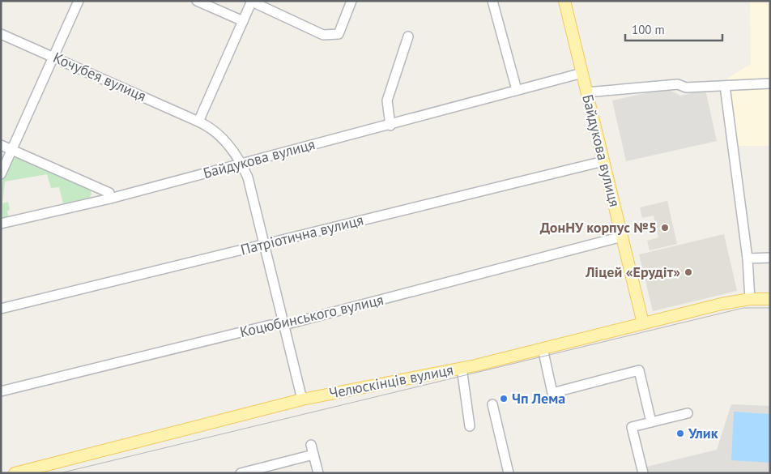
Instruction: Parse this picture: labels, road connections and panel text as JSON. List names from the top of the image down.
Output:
{
  "streets": {
    "main road": ["Байдукова вулиця", "Челюскінців вулиця"],
    "street": ["Кочубея вулиця", "Патріотична вулиця", "Коцюбинського вулиця"]
  },
  "crossings": [
    ["Кочубея вулиця", "Байдукова вулиця"],
    ["Кочубея вулиця", "Патріотична вулиця"],
    ["Кочубея вулиця", "Коцюбинського вулиця"],
    ["Кочубея вулиця", "Челюскінців вулиця"],
    ["Байдукова вулиця", "Патріотична вулиця"],
    ["Байдукова вулиця", "Коцюбинського вулиця"],
    ["Байдукова вулиця", "Челюскінців вулиця"]
  ],
  "places": [
    "ДонНУ корпус №5",
    "Ліцей «Ерудіт»",
    "Чп Лема",
    "Улик"
  ],
  "scale_bar": "100 m"
}
